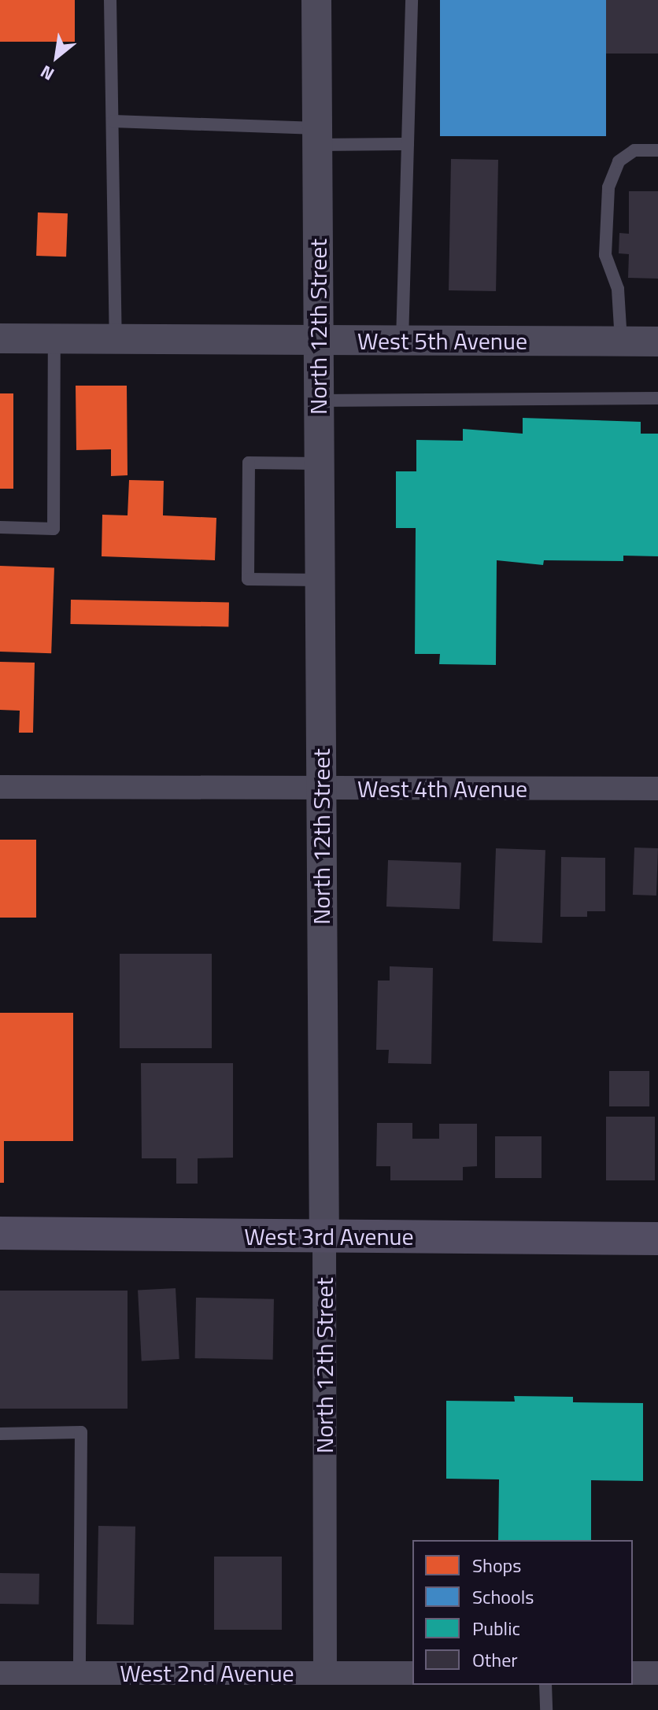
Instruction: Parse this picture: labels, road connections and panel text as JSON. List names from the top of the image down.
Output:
{
  "streets": {
    "main road": ["West 3rd Avenue"],
    "street": [
      "North 12th Street",
      "West 5th Avenue",
      "West 4th Avenue",
      "West 2nd Avenue"
    ]
  },
  "crossings": [
    ["North 12th Street", "West 5th Avenue"],
    ["North 12th Street", "West 4th Avenue"],
    ["North 12th Street", "West 3rd Avenue"],
    ["North 12th Street", "West 2nd Avenue"]
  ],
  "legend": [
    "Shops",
    "Schools",
    "Public",
    "Other"
  ],
  "north": "bottom left"
}
